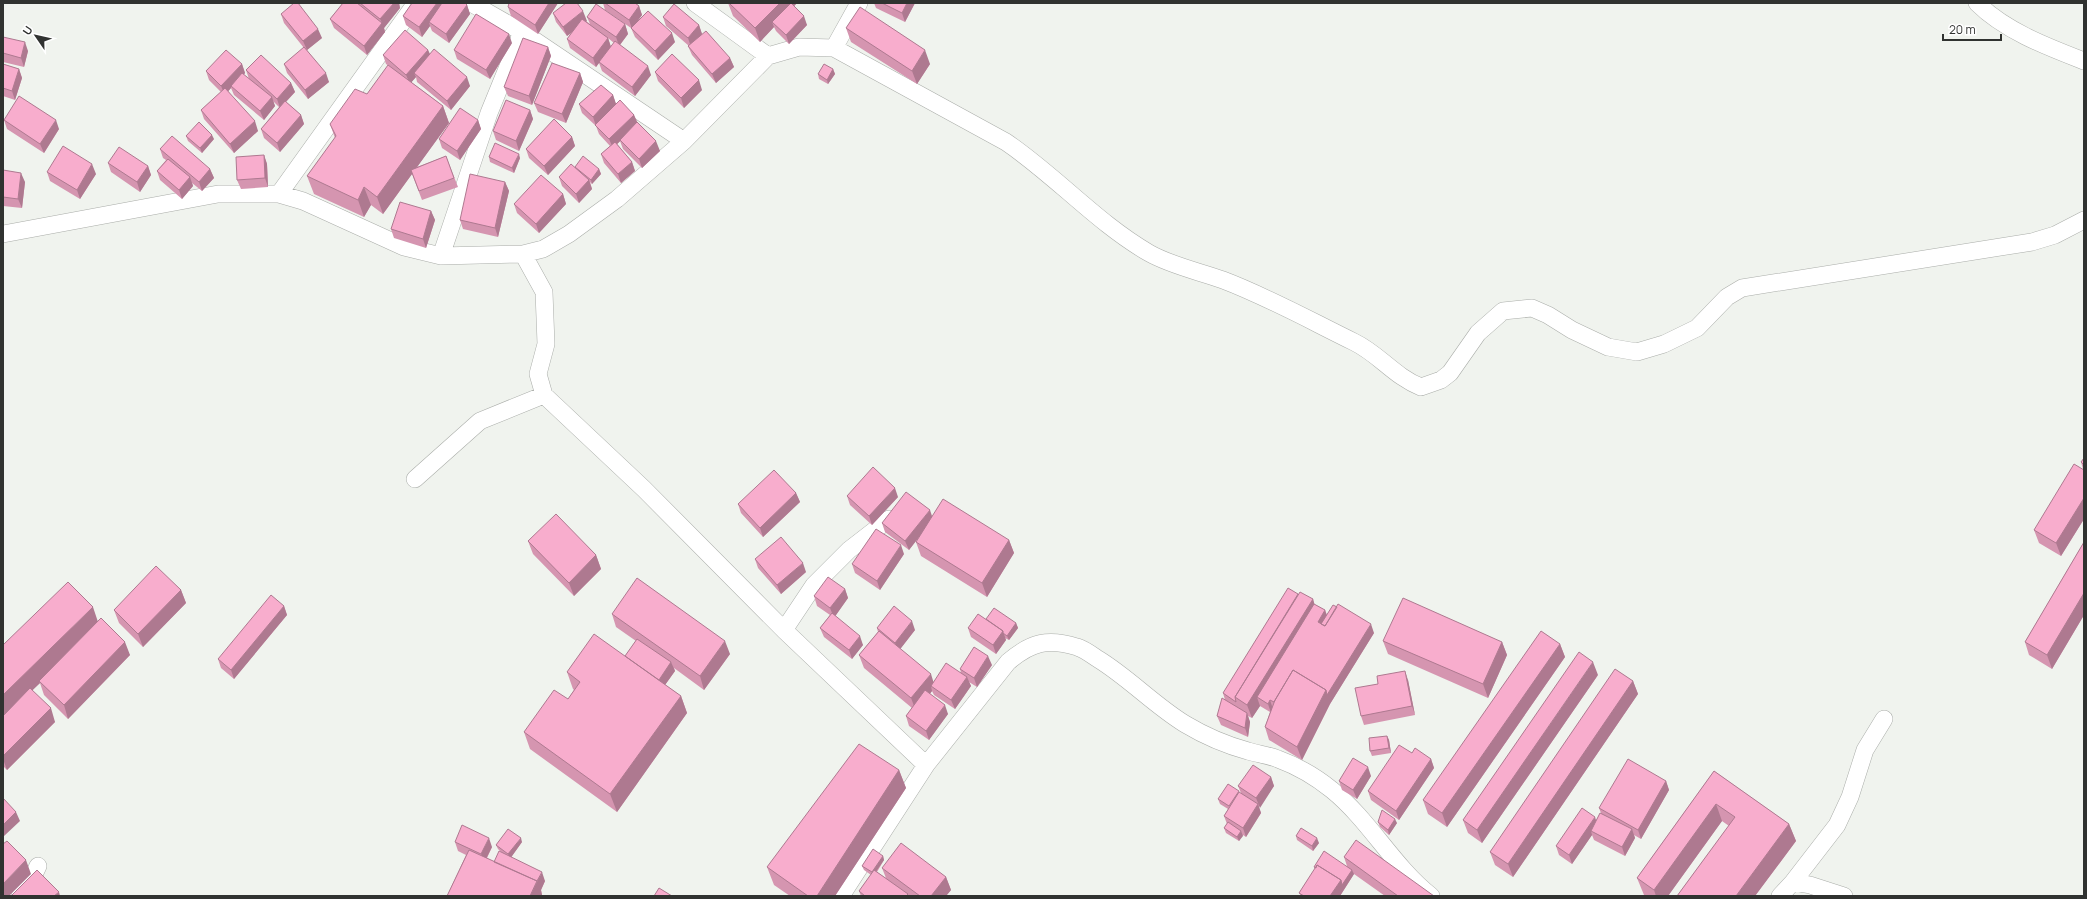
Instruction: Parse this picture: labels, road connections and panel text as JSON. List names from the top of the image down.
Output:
{
  "scale_bar": "20 m",
  "north": "top left"
}
